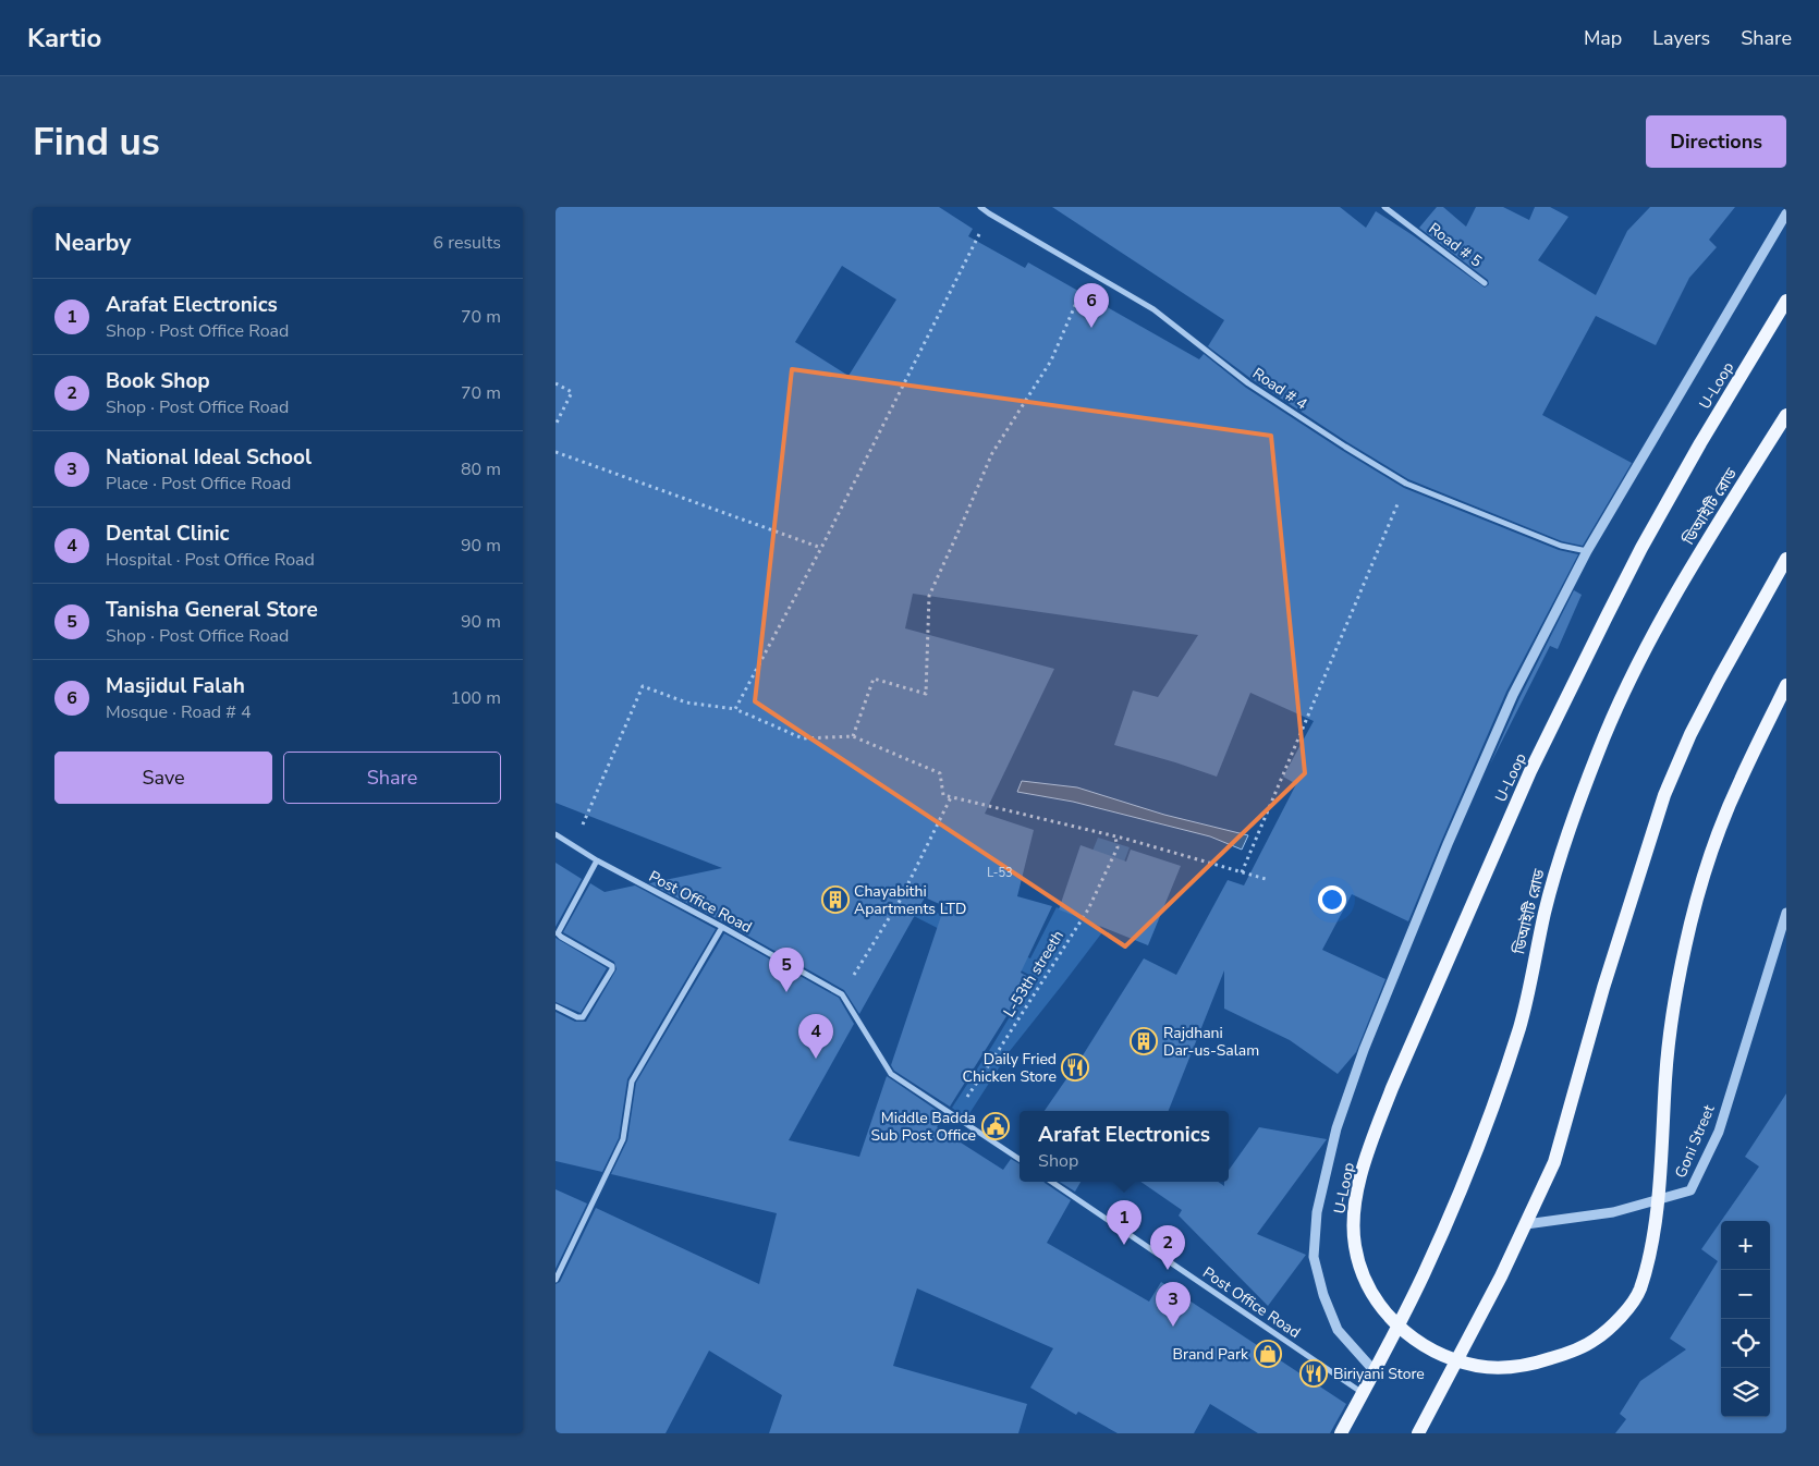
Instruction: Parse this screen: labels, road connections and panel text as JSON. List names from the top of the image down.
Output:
{
  "streets": {
    "main road": ["U-Loop", "ডিআইটি রোড"],
    "street": [
      "Road # 5",
      "Road # 4",
      "Post Office Road",
      "Goni Street"
    ],
    "path": ["L-53th streeth"]
  },
  "crossings": [
    ["ডিআইটি রোড", "Post Office Road"],
    ["Post Office Road", "L-53th streeth"]
  ],
  "places": {
    "building": ["Chayabithi Apartments LTD", "Rajdhani Dar-us-Salam"],
    "restaurant": ["Daily Fried Chicken Store", "Biriyani Store"],
    "public building": ["Middle Badda Sub Post Office"],
    "shop": ["Brand Park"]
  },
  "house_numbers": ["L-53"],
  "page": {
    "header": "Kartio",
    "nav": ["Map", "Layers", "Share"],
    "buttons": [
      "Directions",
      ["Save", "Share"]
    ],
    "title": "Find us",
    "heading": ["Nearby", "6 results"],
    "list": [
      {
        "mark": "1",
        "name": "Arafat Electronics",
        "note": "Shop · Post Office Road",
        "value": "70 m"
      },
      {
        "mark": "2",
        "name": "Book Shop",
        "note": "Shop · Post Office Road",
        "value": "70 m"
      },
      {
        "mark": "3",
        "name": "National Ideal School",
        "note": "Place · Post Office Road",
        "value": "80 m"
      },
      {
        "mark": "4",
        "name": "Dental Clinic",
        "note": "Hospital · Post Office Road",
        "value": "90 m"
      },
      {
        "mark": "5",
        "name": "Tanisha General Store",
        "note": "Shop · Post Office Road",
        "value": "90 m"
      },
      {
        "mark": "6",
        "name": "Masjidul Falah",
        "note": "Mosque · Road # 4",
        "value": "100 m"
      }
    ],
    "pins": [
      "6",
      "5",
      "4",
      "1",
      "2",
      "3"
    ],
    "popup": ["Arafat Electronics", "Shop"],
    "map_buttons": ["+", "−"]
  }
}
